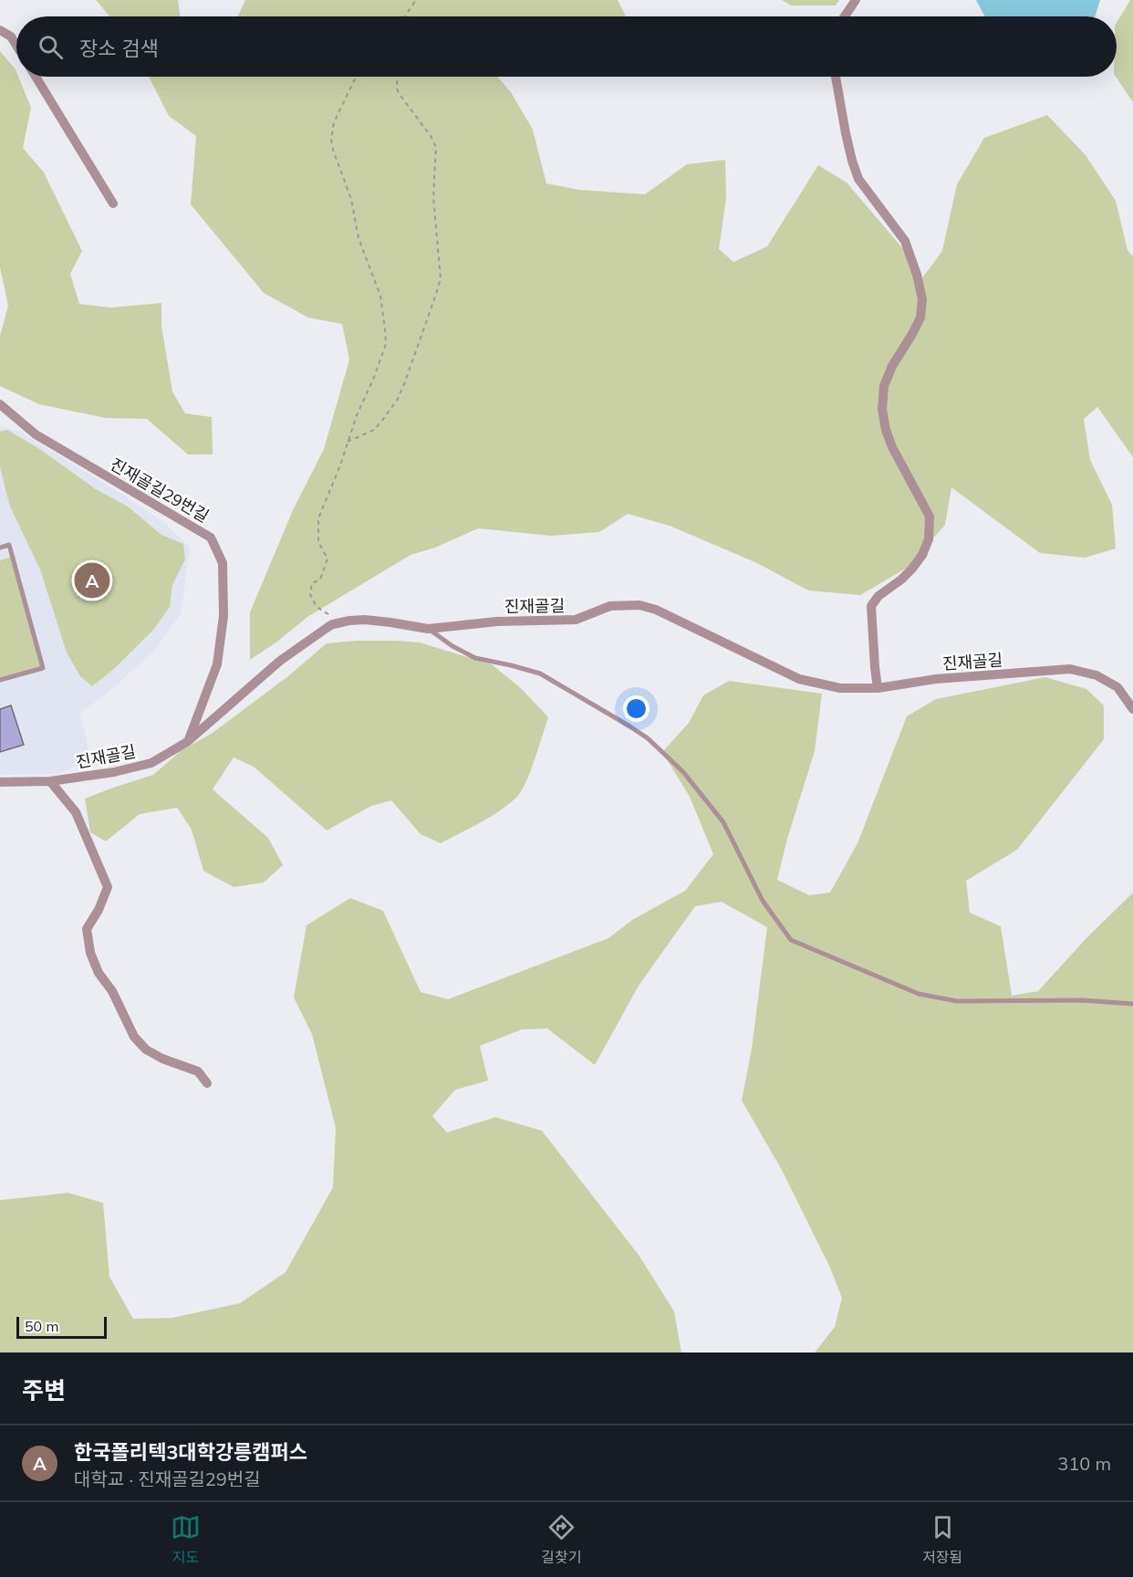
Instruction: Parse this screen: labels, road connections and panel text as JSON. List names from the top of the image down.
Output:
{
  "streets": {
    "street": ["진재골길29번길", "진재골길"]
  },
  "crossings": [
    ["진재골길29번길", "진재골길"]
  ],
  "scale_bar": "50 m",
  "page": {
    "search": "장소 검색",
    "pins": "A",
    "scale": "50 m",
    "heading": "주변",
    "list": [
      {
        "mark": "A",
        "name": "한국폴리텍3대학강릉캠퍼스",
        "note": "대학교 · 진재골길29번길",
        "value": "310 m"
      }
    ],
    "nav": ["지도", "길찾기", "저장됨"]
  }
}
